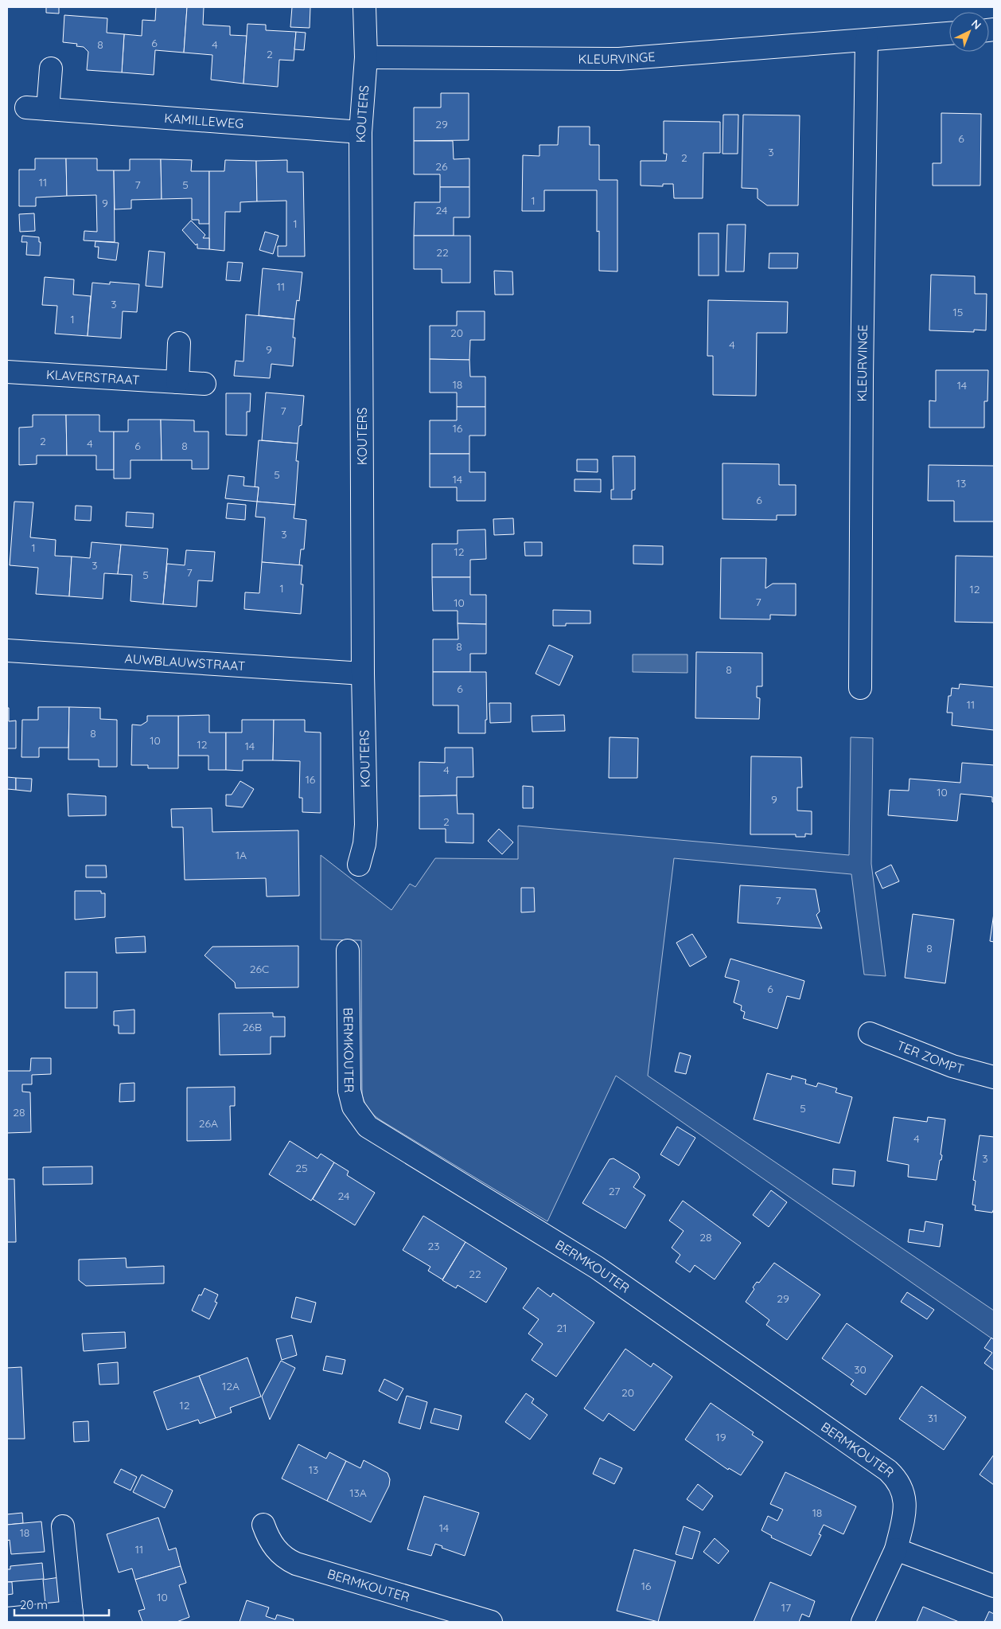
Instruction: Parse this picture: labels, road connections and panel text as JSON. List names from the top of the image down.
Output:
{
  "streets": {
    "street": [
      "KLEURVINGE",
      "KOUTERS",
      "KAMILLEWEG",
      "KLAVERSTRAAT",
      "AUWBLAUWSTRAAT",
      "BERMKOUTER",
      "TER ZOMPT"
    ]
  },
  "crossings": [
    ["KLEURVINGE", "KOUTERS"],
    ["KOUTERS", "KAMILLEWEG"],
    ["KOUTERS", "AUWBLAUWSTRAAT"]
  ],
  "house_numbers": [
    "6",
    "8",
    "4",
    "2",
    "29",
    "6",
    "3",
    "2",
    "26",
    "11",
    "7",
    "5",
    "1",
    "9",
    "24",
    "1",
    "22",
    "11",
    "3",
    "15",
    "1",
    "20",
    "4",
    "9",
    "18",
    "14",
    "7",
    "16",
    "2",
    "4",
    "6",
    "8",
    "5",
    "14",
    "13",
    "6",
    "3",
    "1",
    "12",
    "3",
    "7",
    "5",
    "1",
    "12",
    "7",
    "10",
    "8",
    "8",
    "6",
    "11",
    "8",
    "10",
    "12",
    "14",
    "4",
    "16",
    "10",
    "9",
    "2",
    "1A",
    "7",
    "8",
    "26C",
    "6",
    "26B",
    "5",
    "28",
    "26A",
    "4",
    "3",
    "25",
    "27",
    "24",
    "28",
    "23",
    "22",
    "29",
    "21",
    "30",
    "12A",
    "20",
    "12",
    "31",
    "19",
    "13",
    "13A",
    "18",
    "14",
    "18",
    "11",
    "16",
    "10",
    "17"
  ],
  "scale_bar": "20 m",
  "north": "top right"
}
